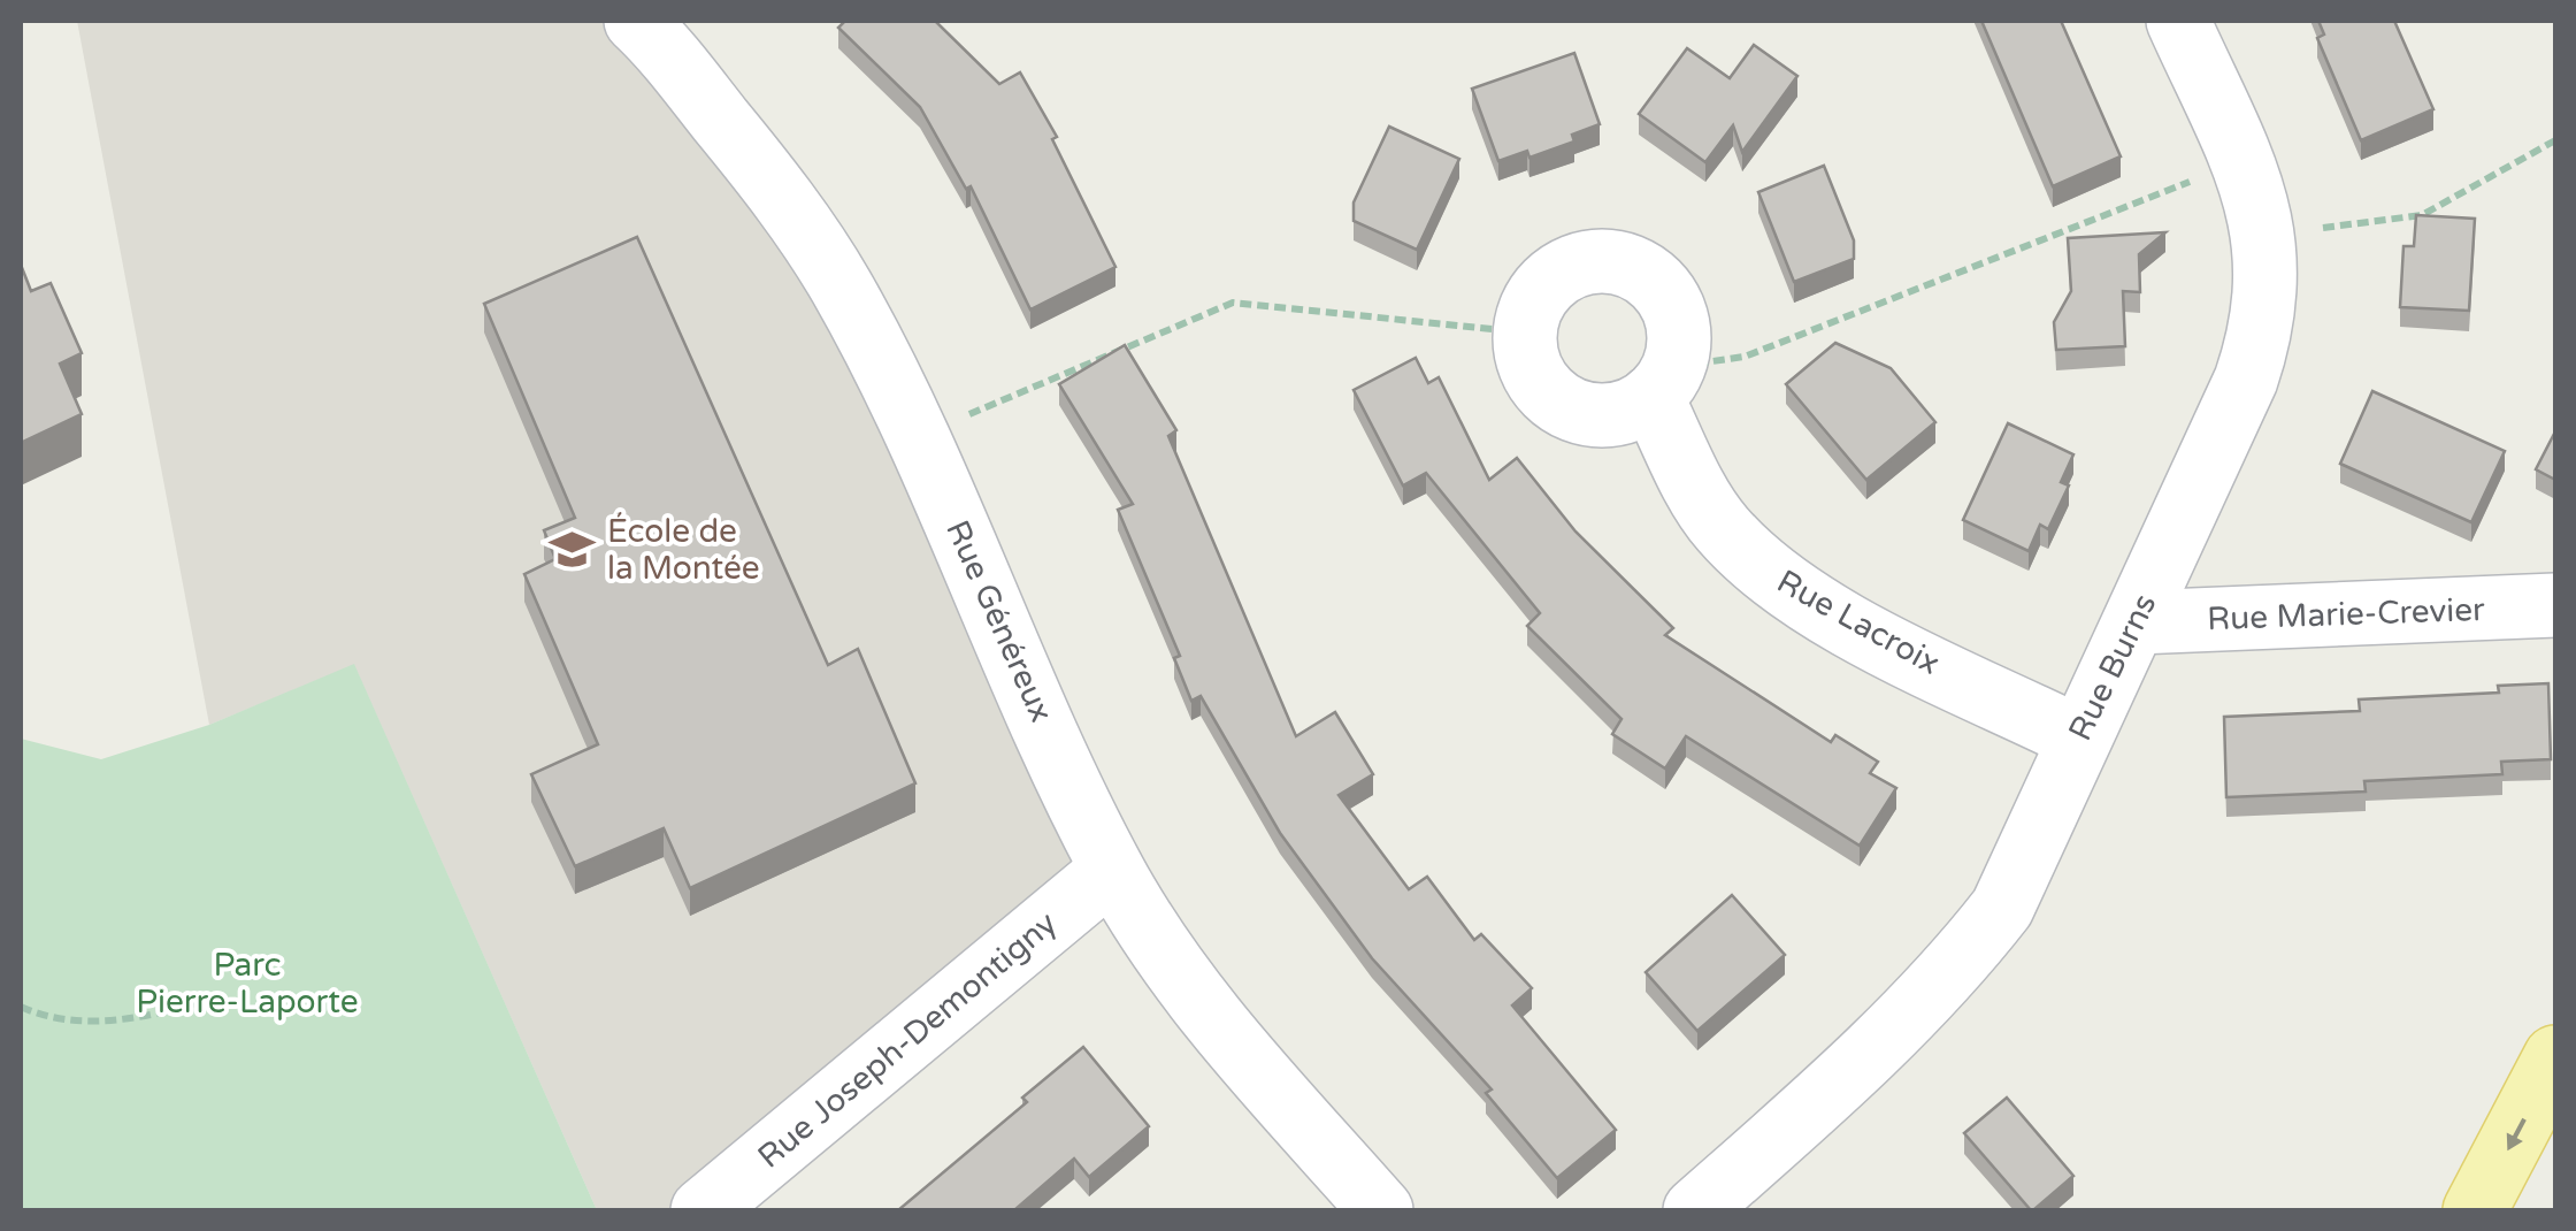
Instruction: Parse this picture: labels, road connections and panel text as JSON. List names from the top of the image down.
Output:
{
  "streets": {
    "street": [
      "Rue Marie-Crevier",
      "Rue Généreux",
      "Rue Lacroix",
      "Rue Burns",
      "Rue Joseph-Demontigny"
    ]
  },
  "crossings": [
    ["Rue Marie-Crevier", "Rue Burns"],
    ["Rue Généreux", "Rue Joseph-Demontigny"],
    ["Rue Lacroix", "Rue Burns"]
  ],
  "parks": ["Parc Pierre-Laporte"],
  "places": {
    "school or university": ["École de la Montée"]
  }
}
